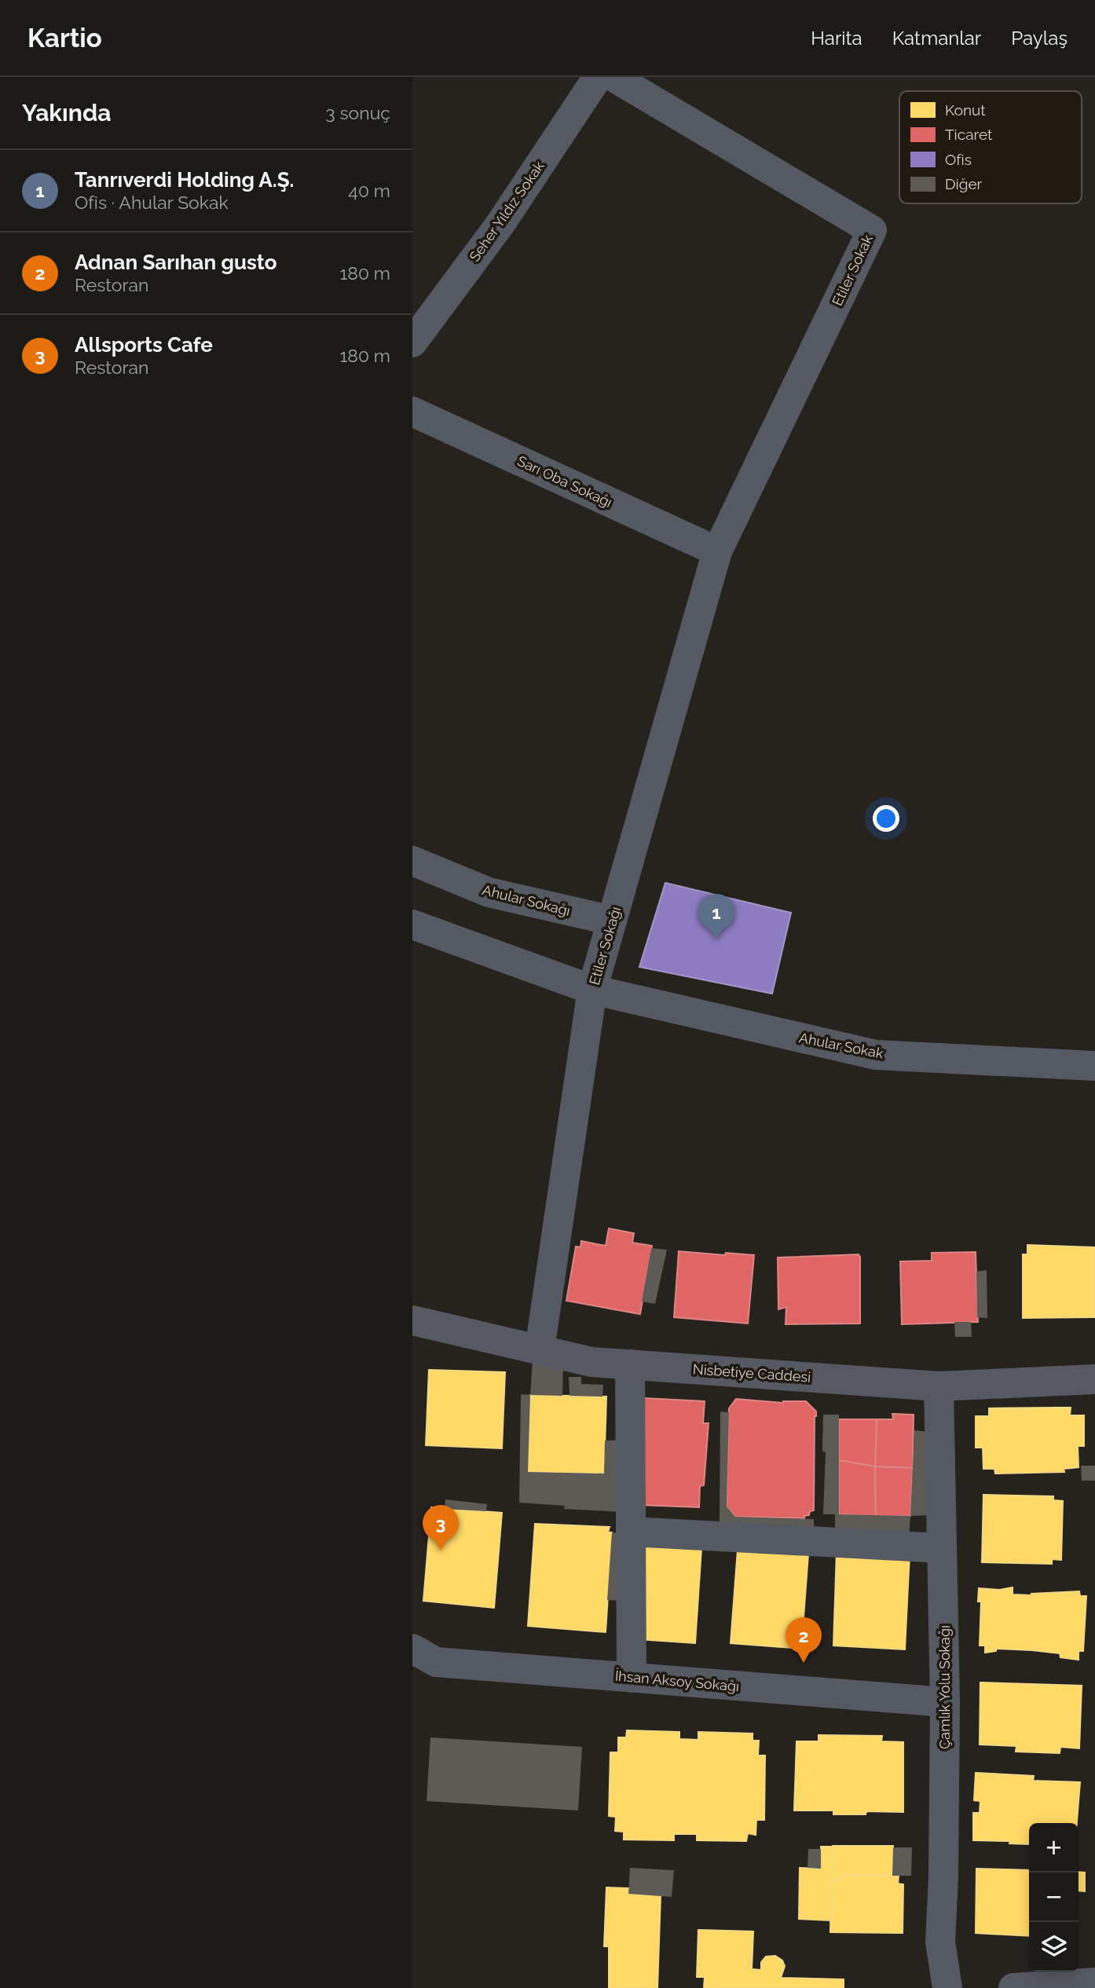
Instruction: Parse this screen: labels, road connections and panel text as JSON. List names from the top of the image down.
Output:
{
  "streets": {
    "main road": ["Nisbetiye Caddesi"],
    "street": [
      "Seher Yıldız Sokak",
      "Etiler Sokak",
      "Sarı Oba Sokağı",
      "Ahular Sokağı",
      "Etiler Sokağı",
      "Ahular Sokak",
      "İhsan Aksoy Sokağı",
      "Çamlık Yolu Sokağı"
    ]
  },
  "crossings": [
    ["Etiler Sokak", "Sarı Oba Sokağı"],
    ["Etiler Sokak", "Etiler Sokağı"],
    ["Sarı Oba Sokağı", "Etiler Sokağı"],
    ["Ahular Sokağı", "Etiler Sokağı"],
    ["Etiler Sokağı", "Ahular Sokak"],
    ["Etiler Sokağı", "Nisbetiye Caddesi"],
    ["Nisbetiye Caddesi", "Çamlık Yolu Sokağı"],
    ["İhsan Aksoy Sokağı", "Çamlık Yolu Sokağı"]
  ],
  "legend": [
    "Konut",
    "Ticaret",
    "Ofis",
    "Diğer"
  ],
  "page": {
    "header": "Kartio",
    "nav": ["Harita", "Katmanlar", "Paylaş"],
    "heading": ["Yakında", "3 sonuç"],
    "list": [
      {
        "mark": "1",
        "name": "Tanrıverdi Holding A.Ş.",
        "note": "Ofis · Ahular Sokak",
        "value": "40 m"
      },
      {
        "mark": "2",
        "name": "Adnan Sarıhan gusto",
        "note": "Restoran",
        "value": "180 m"
      },
      {
        "mark": "3",
        "name": "Allsports Cafe",
        "note": "Restoran",
        "value": "180 m"
      }
    ],
    "pins": ["1", "3", "2"],
    "map_buttons": ["+", "−"]
  }
}
